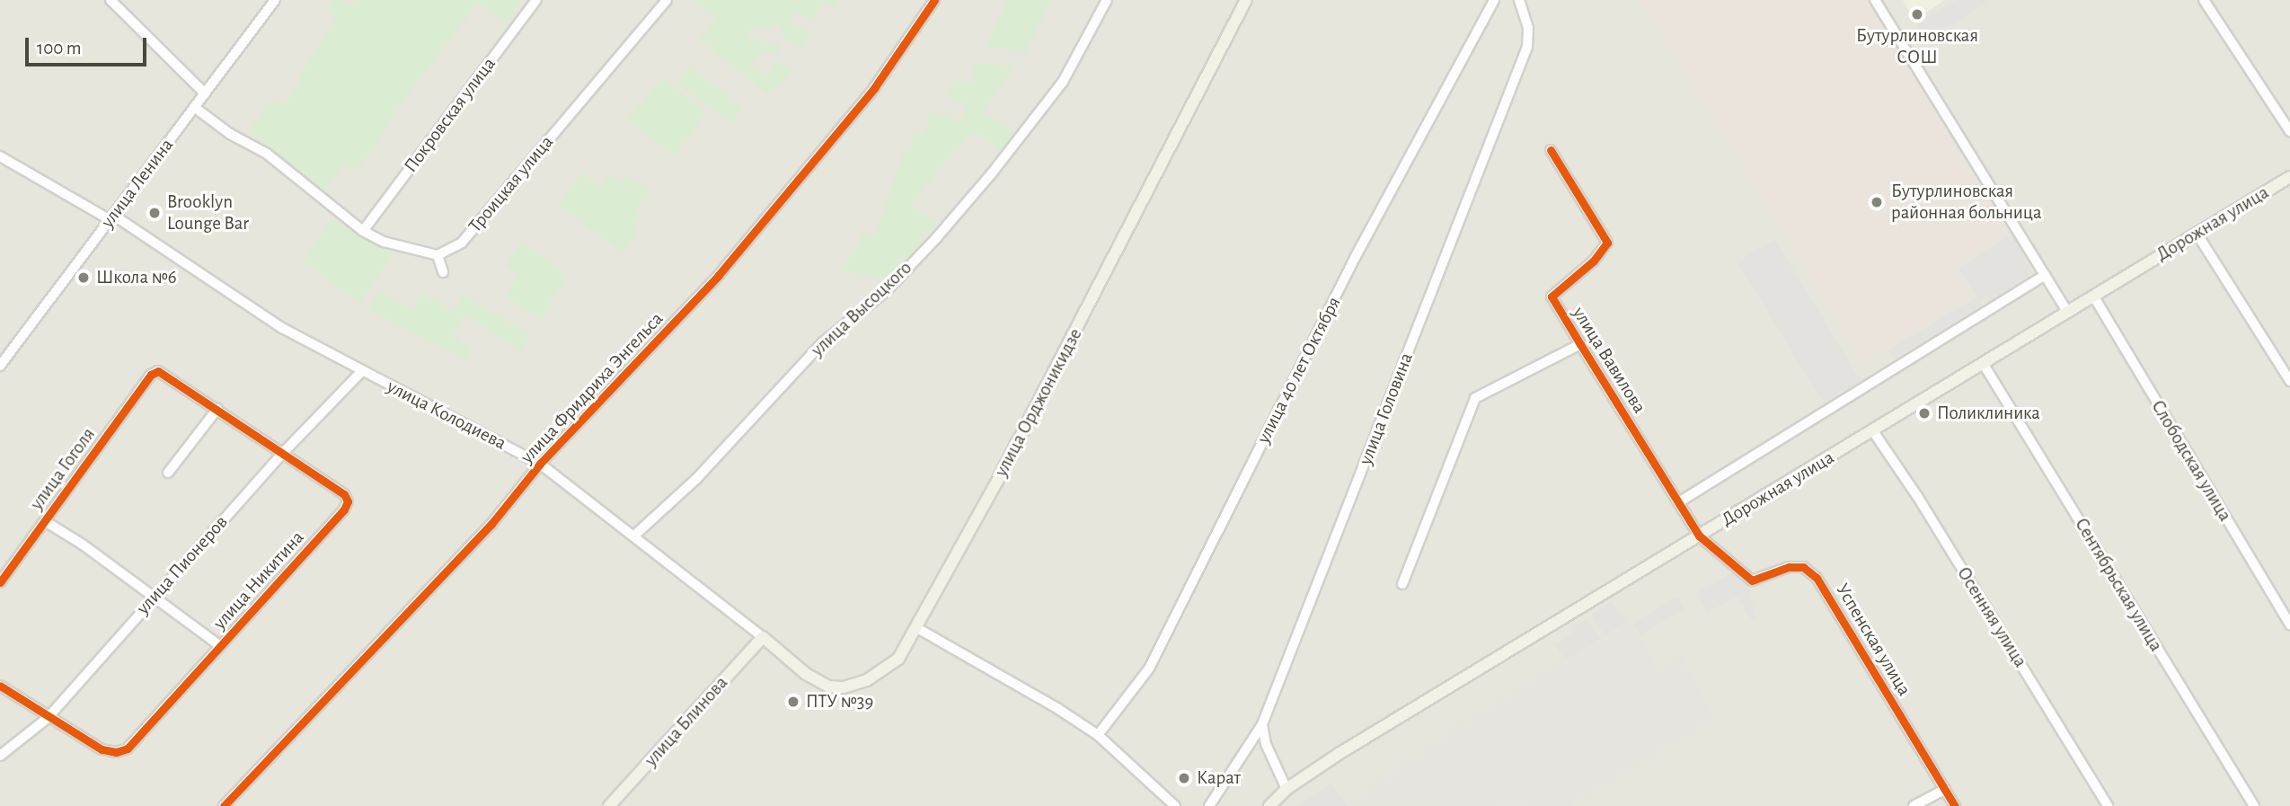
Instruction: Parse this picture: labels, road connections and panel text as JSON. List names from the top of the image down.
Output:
{
  "streets": {
    "main road": ["Дорожная улица", "улица Орджоникидзе", "улица Блинова"],
    "street": [
      "Покровская улица",
      "улица Ленина",
      "Троицкая улица",
      "улица Высоцкого",
      "улица Вавилова",
      "улица 40 лет Октября",
      "улица Фридриха Энгельса",
      "улица Головина",
      "улица Колодиева",
      "Слободская улица",
      "улица Гоголя",
      "улица Пионеров",
      "улица Никитина",
      "Сентябрьская улица",
      "Осенняя улица",
      "Успенская улица"
    ]
  },
  "crossings": [
    ["улица Ленина", "улица Колодиева"],
    ["Дорожная улица", "улица Вавилова"],
    ["Дорожная улица", "Слободская улица"],
    ["Дорожная улица", "Сентябрьская улица"],
    ["Дорожная улица", "Осенняя улица"],
    ["Дорожная улица", "Успенская улица"],
    ["улица Высоцкого", "улица Колодиева"],
    ["улица Вавилова", "Успенская улица"],
    ["улица Фридриха Энгельса", "улица Колодиева"],
    ["улица Орджоникидзе", "улица Колодиева"],
    ["улица Орджоникидзе", "улица Блинова"],
    ["улица Колодиева", "улица Пионеров"],
    ["улица Колодиева", "улица Блинова"],
    ["улица Гоголя", "улица Никитина"],
    ["улица Пионеров", "улица Никитина"]
  ],
  "places": [
    "Бутурлиновская СОШ",
    "Бутурлиновская районная больница",
    "Brooklyn Lounge Bar",
    "Школа №6",
    "Поликлиника",
    "ПТУ №39",
    "Карат"
  ],
  "scale_bar": "100 m"
}
